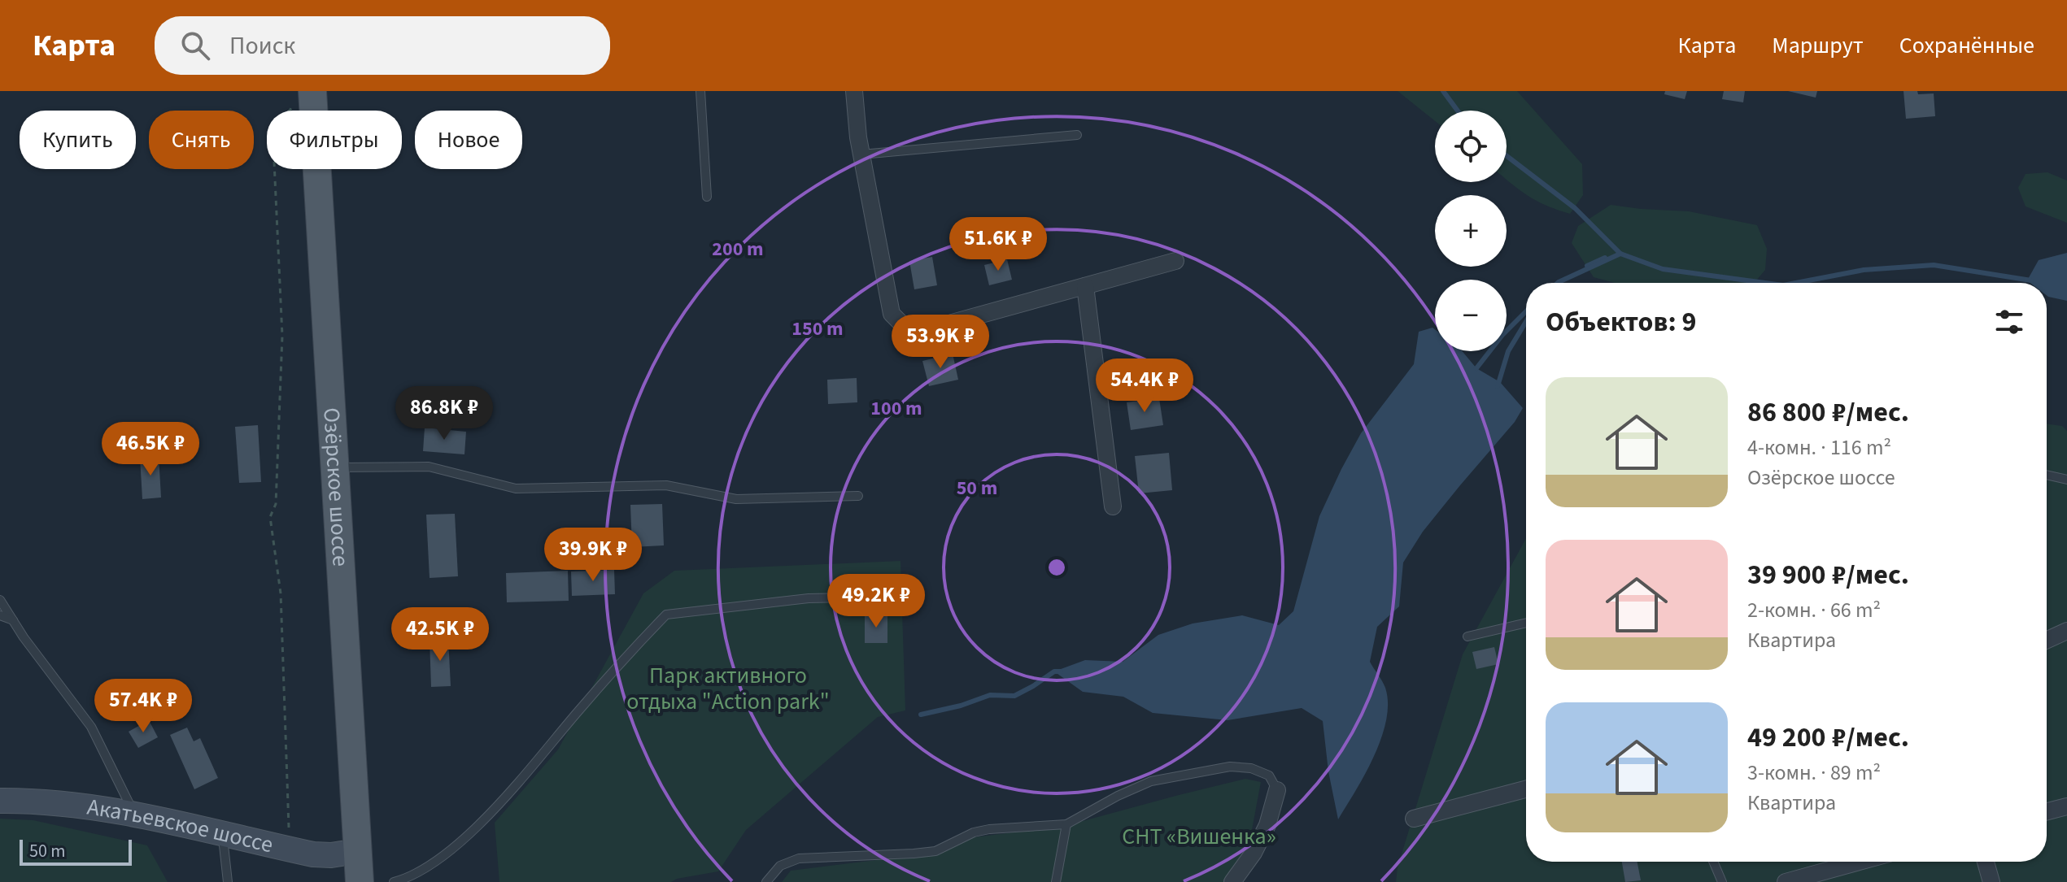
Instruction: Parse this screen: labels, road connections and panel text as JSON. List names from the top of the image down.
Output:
{
  "streets": {
    "main road": ["Озёрское шоссе", "Акатьевское шоссе"]
  },
  "crossings": [
    ["Озёрское шоссе", "Акатьевское шоссе"]
  ],
  "parks": ["Парк активного отдыха \"Action park\"", "СНТ «Вишенка»"],
  "scale_bar": "50 m",
  "page": {
    "header": "Карта",
    "search": "Поиск",
    "nav": ["Карта", "Маршрут", "Сохранённые"],
    "map_buttons": ["+", "−"],
    "chip": [
      "Купить",
      "Снять",
      "Фильтры",
      "Новое"
    ],
    "price": [
      "51.6K ₽",
      "53.9K ₽",
      "54.4K ₽",
      "86.8K ₽",
      "46.5K ₽",
      "39.9K ₽",
      "49.2K ₽",
      "42.5K ₽",
      "57.4K ₽"
    ],
    "heading": "Объектов: 9",
    "list": [
      {
        "name": "86 800 ₽/мес.",
        "note": "4-комн. · 116 m² · Озёрское шоссе"
      },
      {
        "name": "39 900 ₽/мес.",
        "note": "2-комн. · 66 m² · Квартира"
      },
      {
        "name": "49 200 ₽/мес.",
        "note": "3-комн. · 89 m² · Квартира"
      }
    ],
    "scale": "50 m"
  },
  "rings": [
    "200 m",
    "150 m",
    "100 m",
    "50 m"
  ]
}
